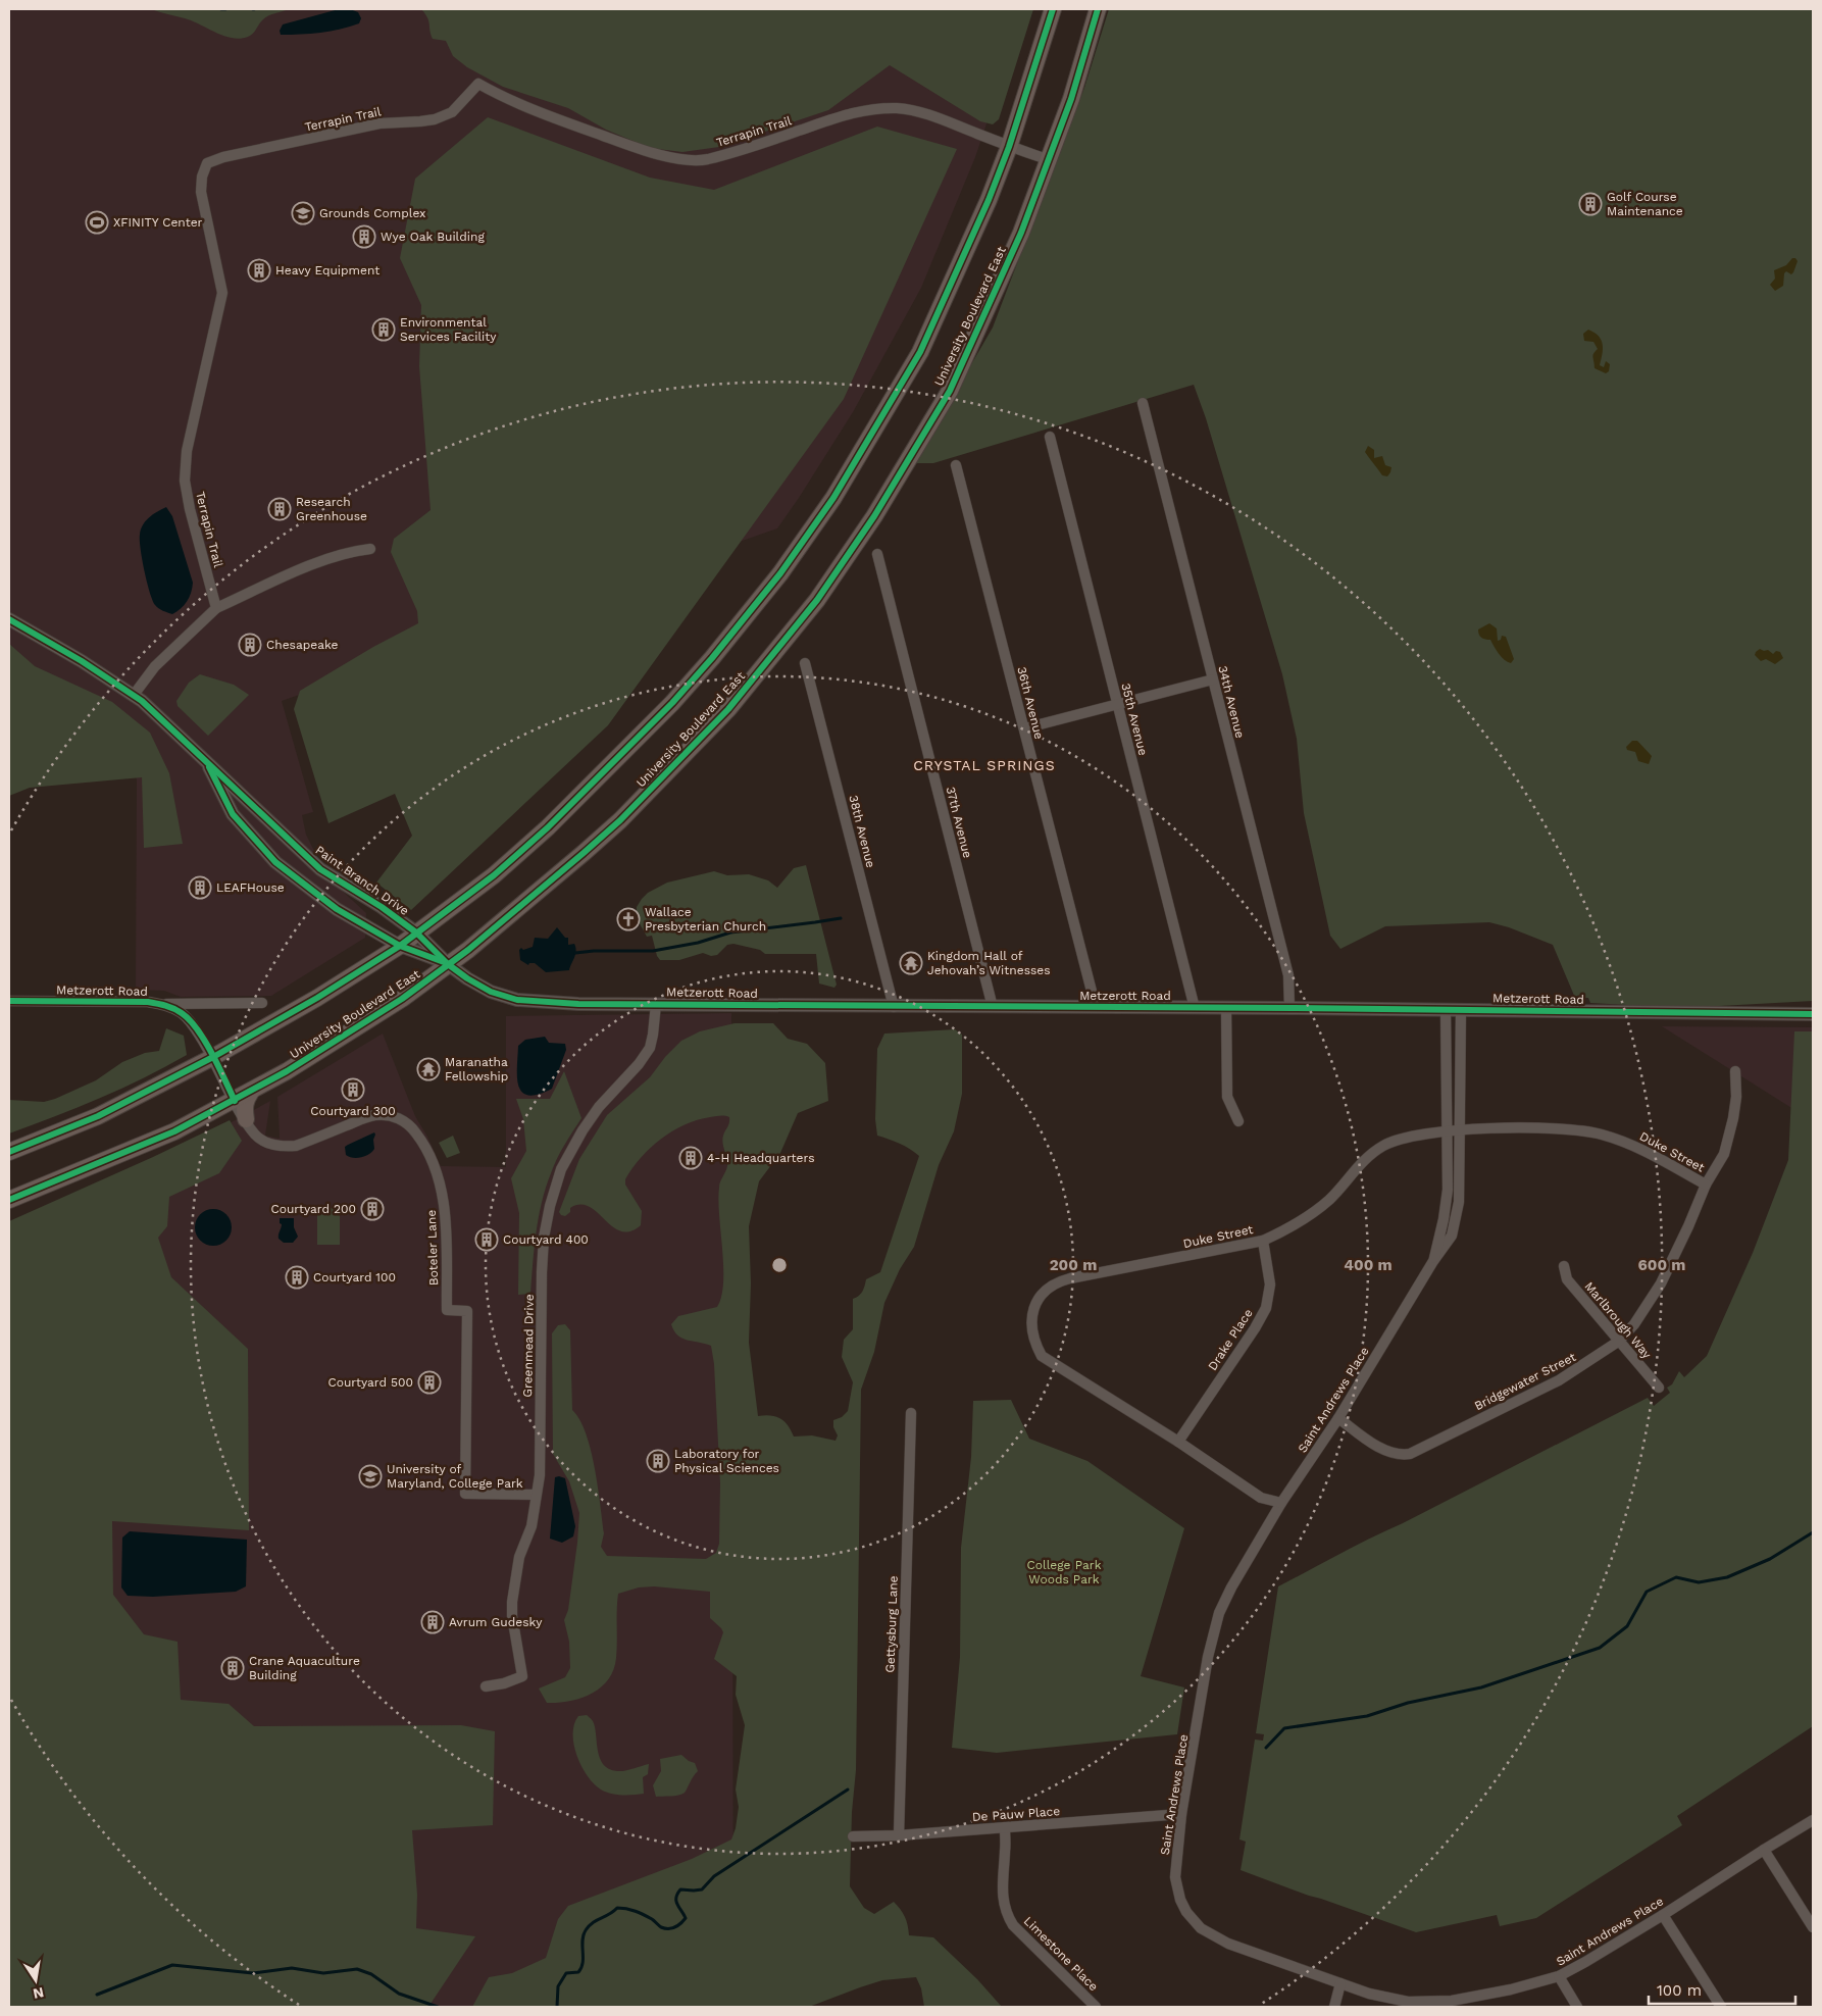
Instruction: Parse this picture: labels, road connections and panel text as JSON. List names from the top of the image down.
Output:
{
  "streets": {
    "main road": ["University Boulevard East"],
    "street": [
      "Terrapin Trail",
      "34th Avenue",
      "36th Avenue",
      "35th Avenue",
      "37th Avenue",
      "38th Avenue",
      "Paint Branch Drive",
      "Metzerott Road",
      "Duke Street",
      "Boteler Lane",
      "Marlbrough Way",
      "Drake Place",
      "Greenmead Drive",
      "Bridgewater Street",
      "Saint Andrews Place",
      "Gettysburg Lane",
      "De Pauw Place",
      "Limestone Place"
    ]
  },
  "crossings": [
    ["Terrapin Trail", "University Boulevard East"],
    ["University Boulevard East", "Paint Branch Drive"],
    ["University Boulevard East", "Metzerott Road"],
    ["University Boulevard East", "Boteler Lane"],
    ["34th Avenue", "Metzerott Road"],
    ["36th Avenue", "Metzerott Road"],
    ["35th Avenue", "Metzerott Road"],
    ["37th Avenue", "Metzerott Road"],
    ["38th Avenue", "Metzerott Road"],
    ["Paint Branch Drive", "Metzerott Road"],
    ["Metzerott Road", "Boteler Lane"],
    ["Metzerott Road", "Greenmead Drive"],
    ["Metzerott Road", "Saint Andrews Place"],
    ["Duke Street", "Drake Place"],
    ["Duke Street", "Bridgewater Street"],
    ["Duke Street", "Saint Andrews Place"],
    ["Boteler Lane", "Greenmead Drive"],
    ["Marlbrough Way", "Bridgewater Street"],
    ["Bridgewater Street", "Saint Andrews Place"],
    ["Saint Andrews Place", "De Pauw Place"],
    ["Gettysburg Lane", "De Pauw Place"],
    ["De Pauw Place", "Limestone Place"]
  ],
  "districts": ["CRYSTAL SPRINGS"],
  "parks": ["College Park Woods Park"],
  "places": {
    "building": [
      "Golf Course Maintenance",
      "Wye Oak Building",
      "Heavy Equipment",
      "Environmental Services Facility",
      "Research Greenhouse",
      "Chesapeake",
      "LEAFHouse",
      "Courtyard 300",
      "4-H Headquarters",
      "Courtyard 200",
      "Courtyard 400",
      "Courtyard 100",
      "Courtyard 500",
      "Laboratory for Physical Sciences",
      "Avrum Gudesky",
      "Crane Aquaculture Building"
    ],
    "school or university": ["Grounds Complex", "University of Maryland, College Park"],
    "sports": ["XFINITY Center"],
    "church": ["Wallace Presbyterian Church"],
    "temple": ["Kingdom Hall of Jehovah’s Witnesses", "Maranatha Fellowship"]
  },
  "scale_bar": "100 m",
  "north": "bottom",
  "rings": ["200 m", "400 m", "600 m"]
}
